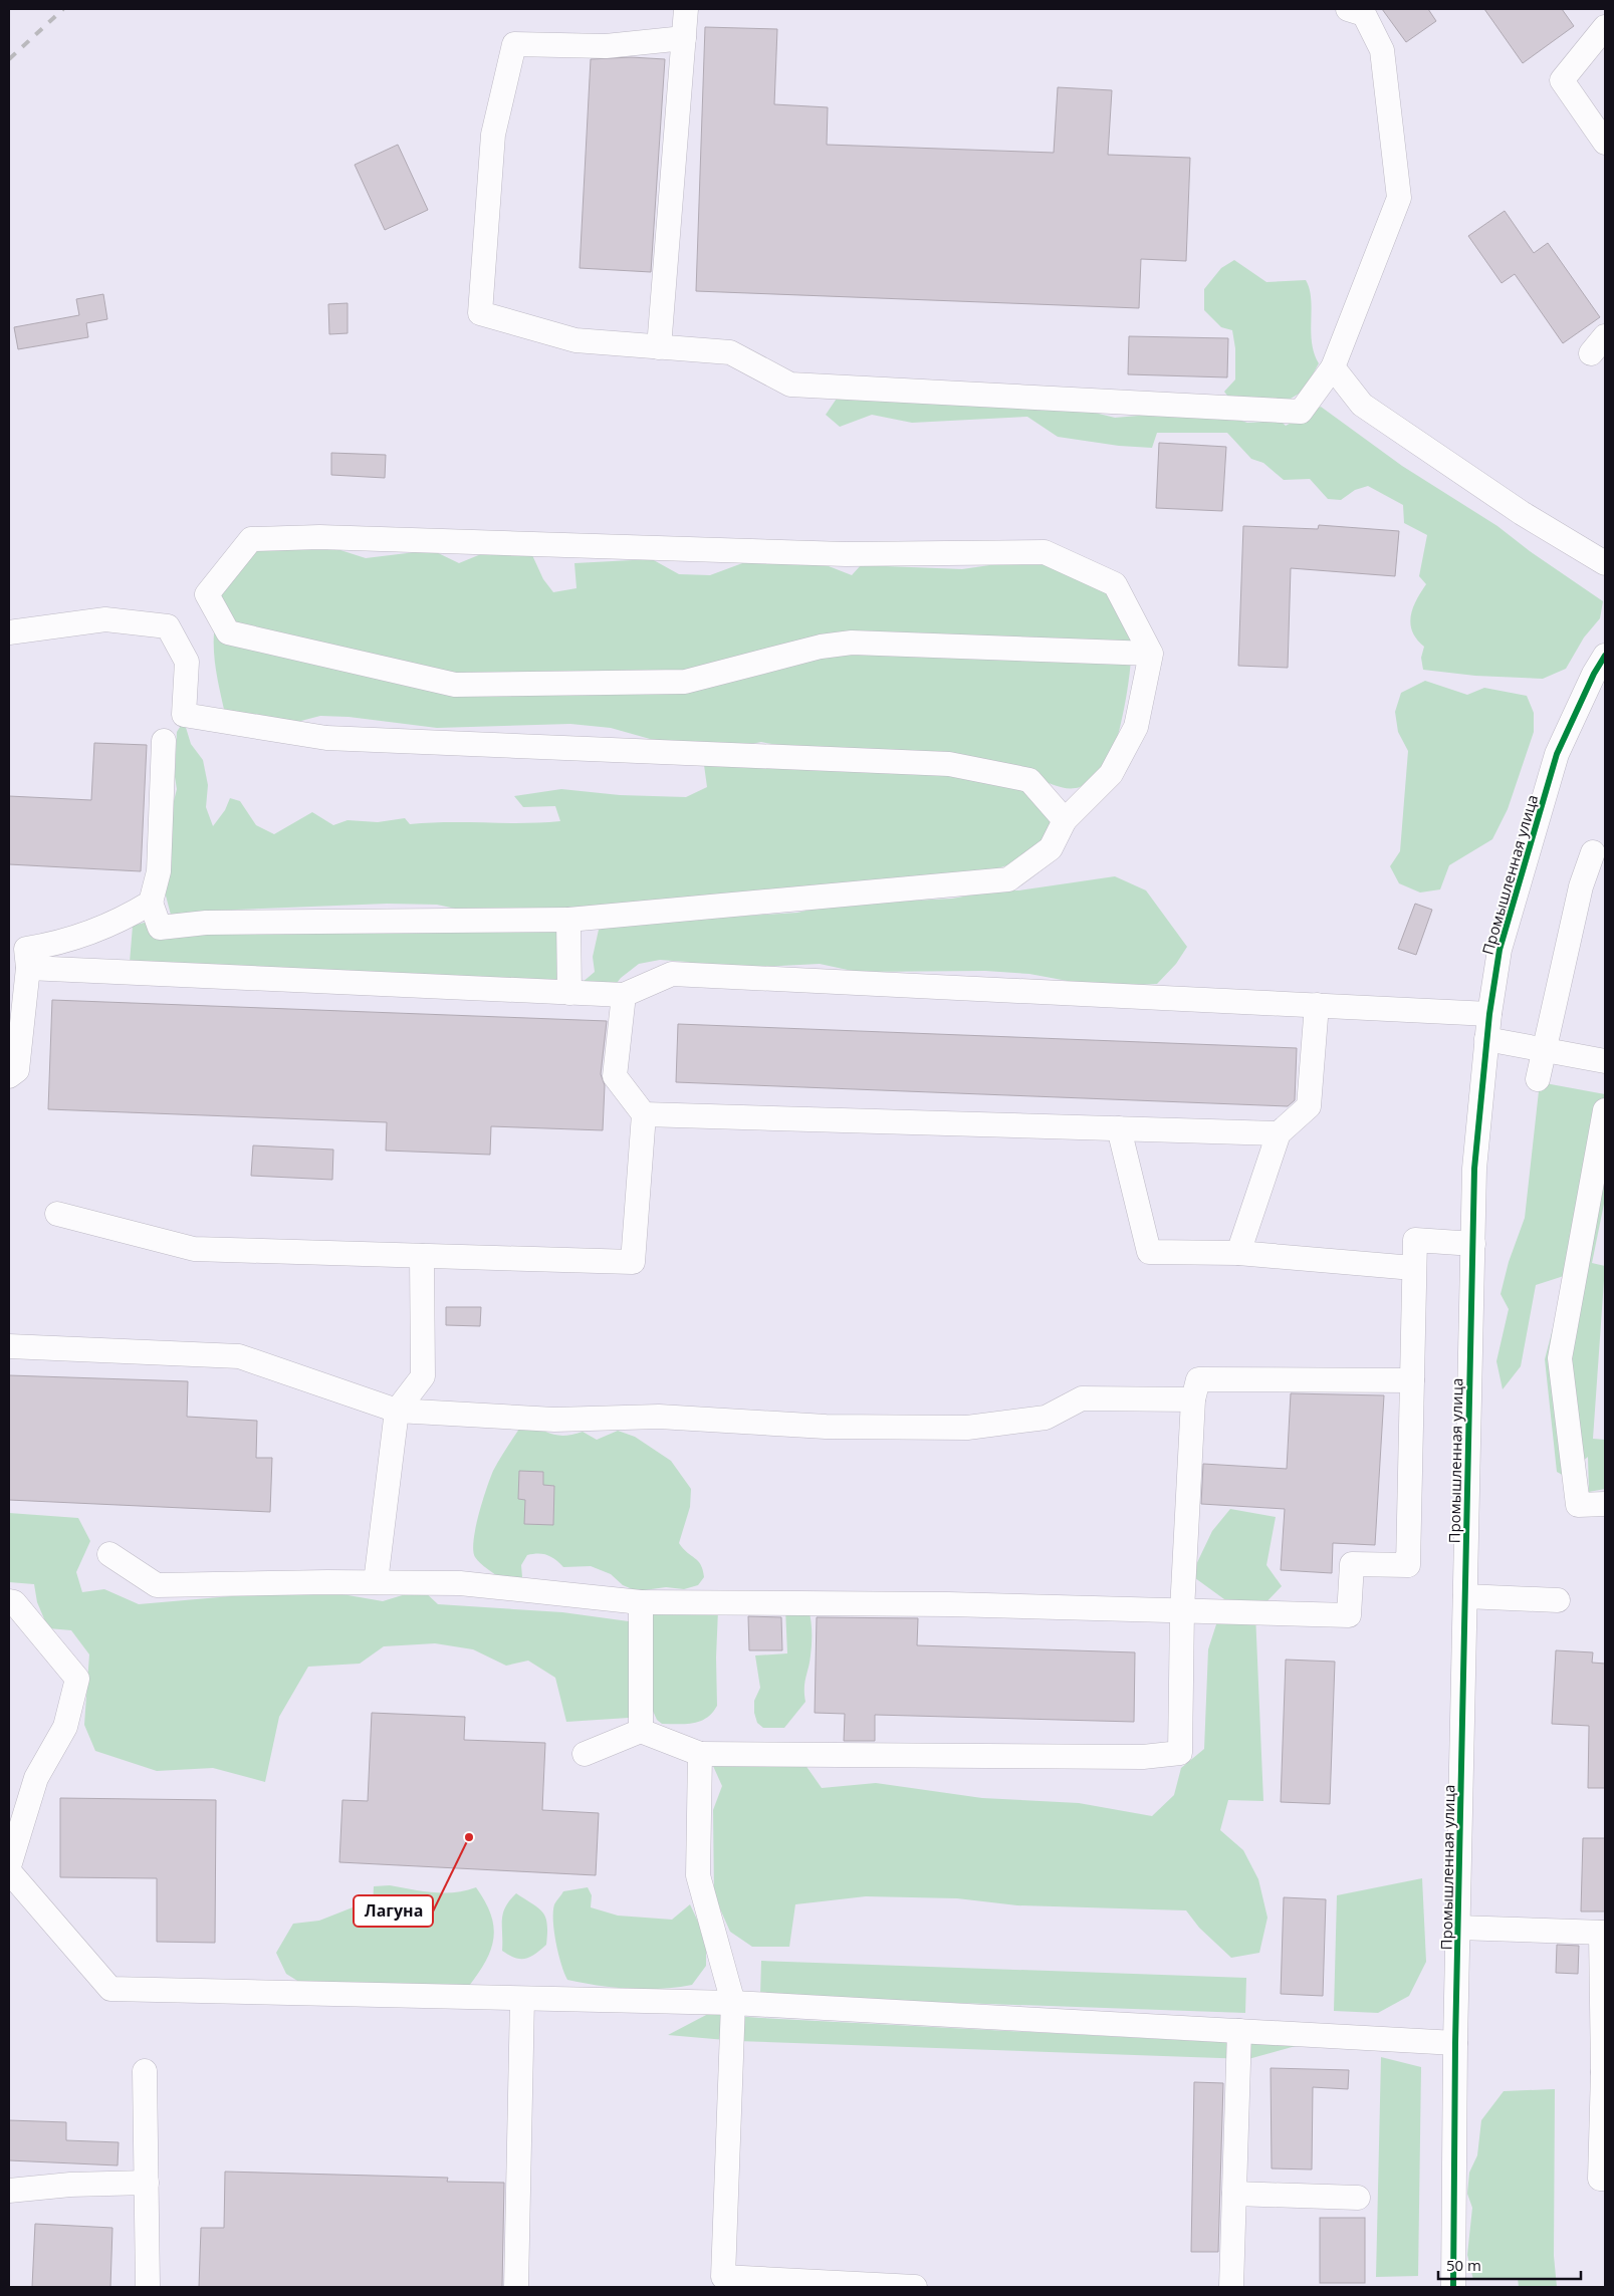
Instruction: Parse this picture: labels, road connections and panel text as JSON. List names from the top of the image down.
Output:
{
  "streets": {
    "street": ["Промышленная улица"]
  },
  "places": ["Лагуна"],
  "scale_bar": "50 m"
}
